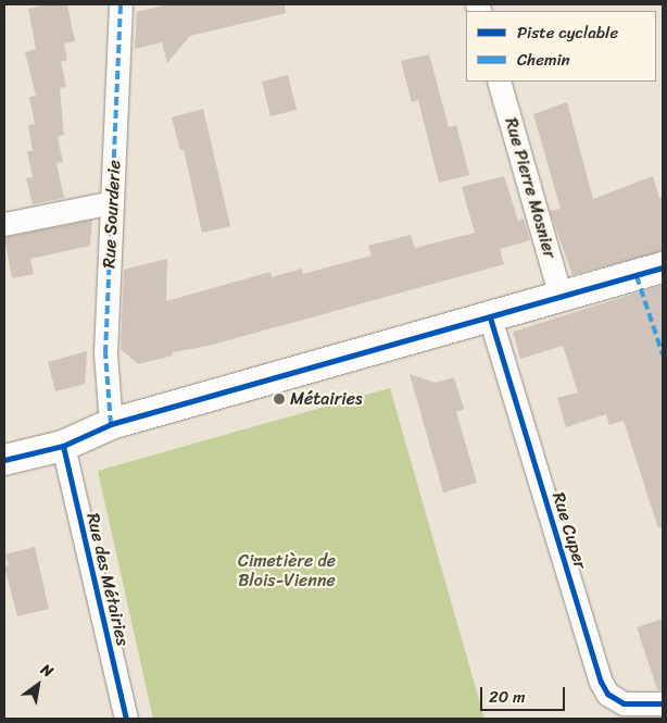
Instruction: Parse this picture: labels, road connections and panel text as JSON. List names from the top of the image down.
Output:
{
  "streets": {
    "street": [
      "Rue Pierre Mosnier",
      "Rue Sourderie",
      "Rue Cuper",
      "Rue des Métairies"
    ]
  },
  "parks": ["Cimetière de Blois-Vienne"],
  "places": ["Métairies"],
  "legend": ["Piste cyclable", "Chemin"],
  "scale_bar": "20 m",
  "north": "top right"
}
